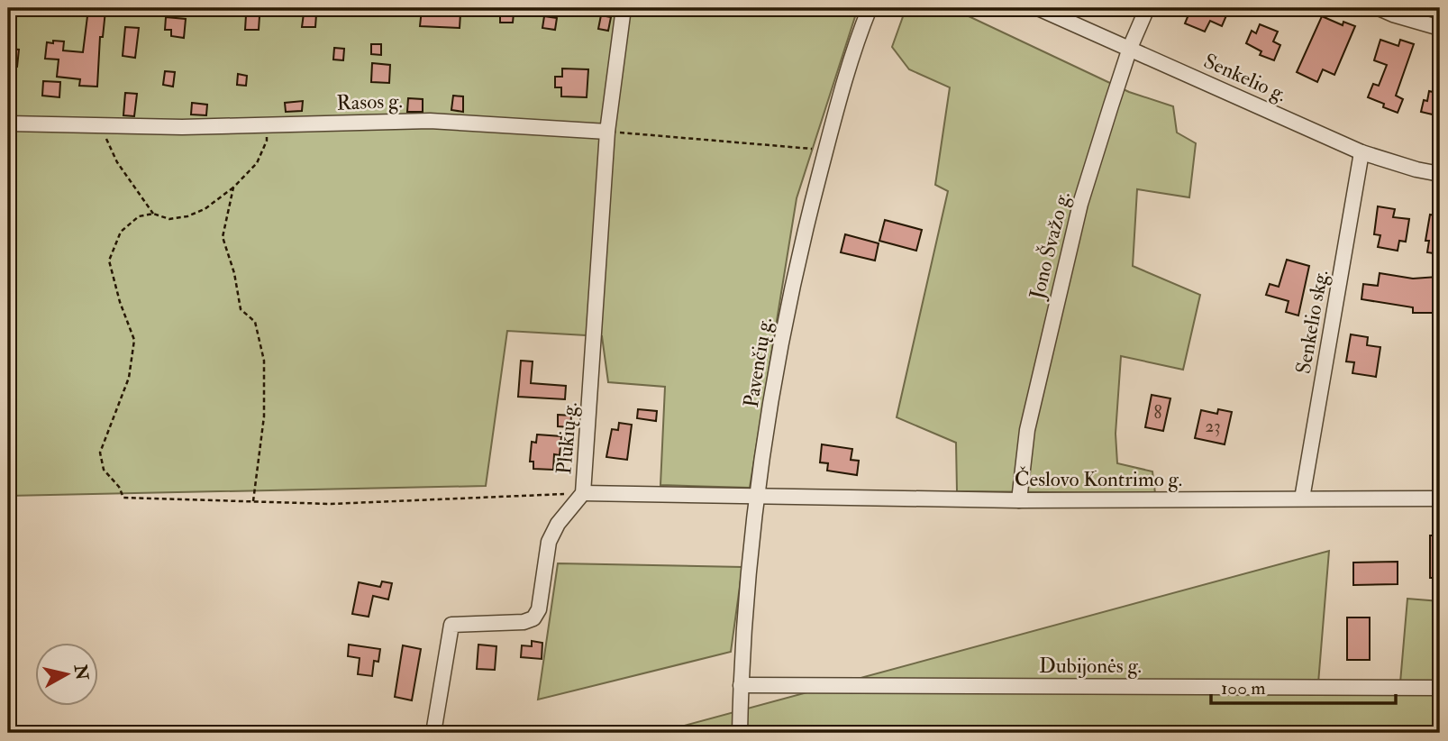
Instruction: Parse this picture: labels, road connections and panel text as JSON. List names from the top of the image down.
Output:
{
  "streets": {
    "street": [
      "Senkelio g.",
      "Rasos g.",
      "Jono Švažo g.",
      "Senkelio skg.",
      "Pavenčių g.",
      "Plukių g.",
      "Česlovo Kontrimo g.",
      "Dubijonės g."
    ]
  },
  "crossings": [
    ["Senkelio g.", "Jono Švažo g."],
    ["Senkelio g.", "Senkelio skg."],
    ["Rasos g.", "Plukių g."],
    ["Jono Švažo g.", "Česlovo Kontrimo g."],
    ["Senkelio skg.", "Česlovo Kontrimo g."],
    ["Pavenčių g.", "Česlovo Kontrimo g."],
    ["Pavenčių g.", "Dubijonės g."],
    ["Plukių g.", "Česlovo Kontrimo g."]
  ],
  "house_numbers": ["8", "23"],
  "scale_bar": "100 m",
  "north": "right"
}
